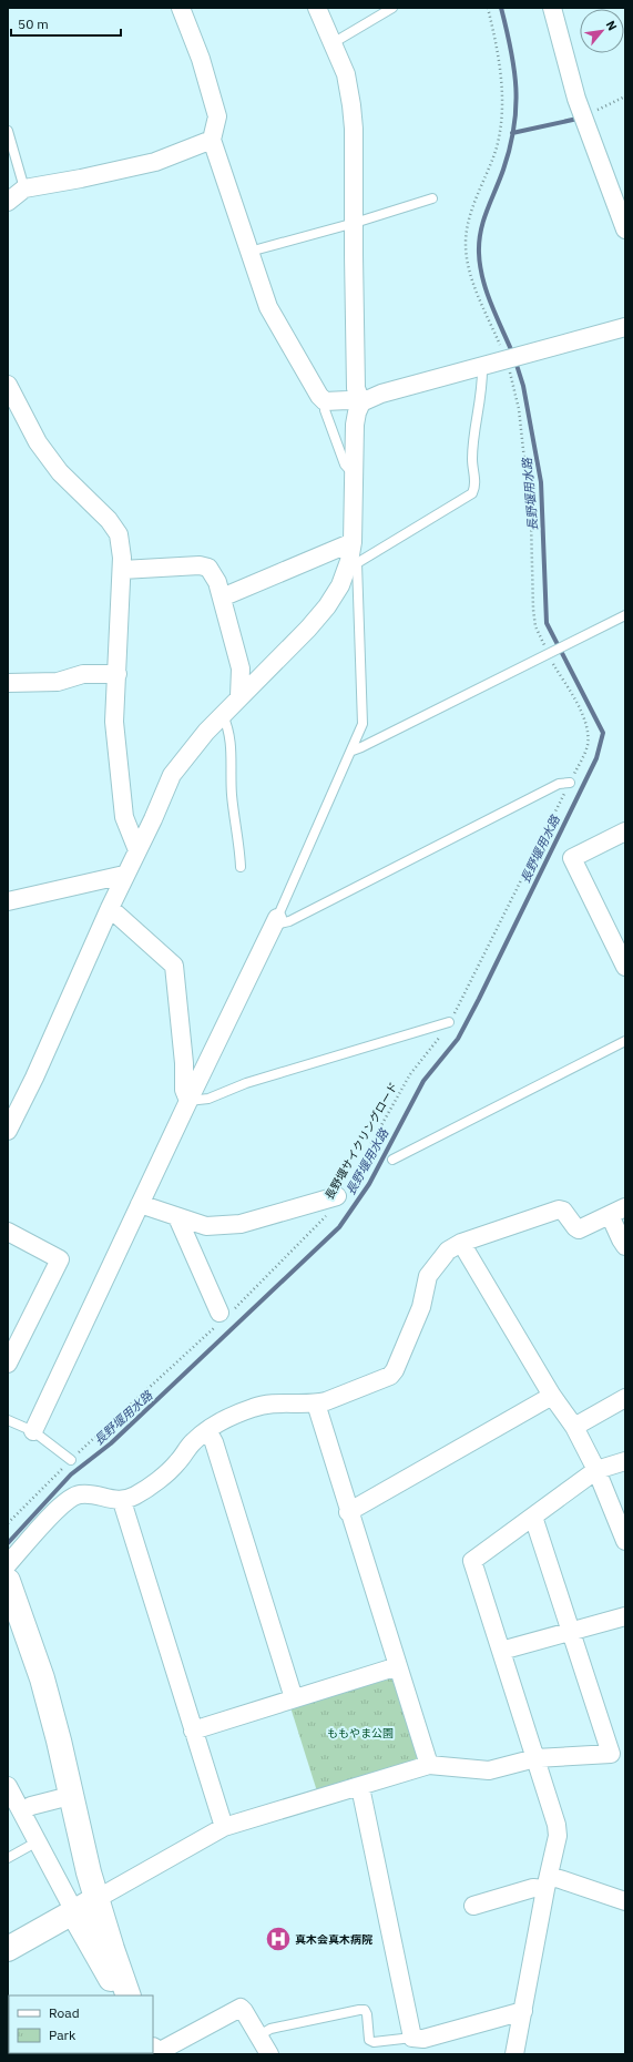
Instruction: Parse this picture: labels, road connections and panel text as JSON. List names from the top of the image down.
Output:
{
  "streets": {
    "path": ["長野堰サイクリングロード"]
  },
  "water": ["長野堰用水路"],
  "parks": ["ももやま公園"],
  "places": {
    "hospital": ["真木会真木病院"]
  },
  "legend": ["Road", "Park"],
  "scale_bar": "50 m",
  "north": "top right"
}
